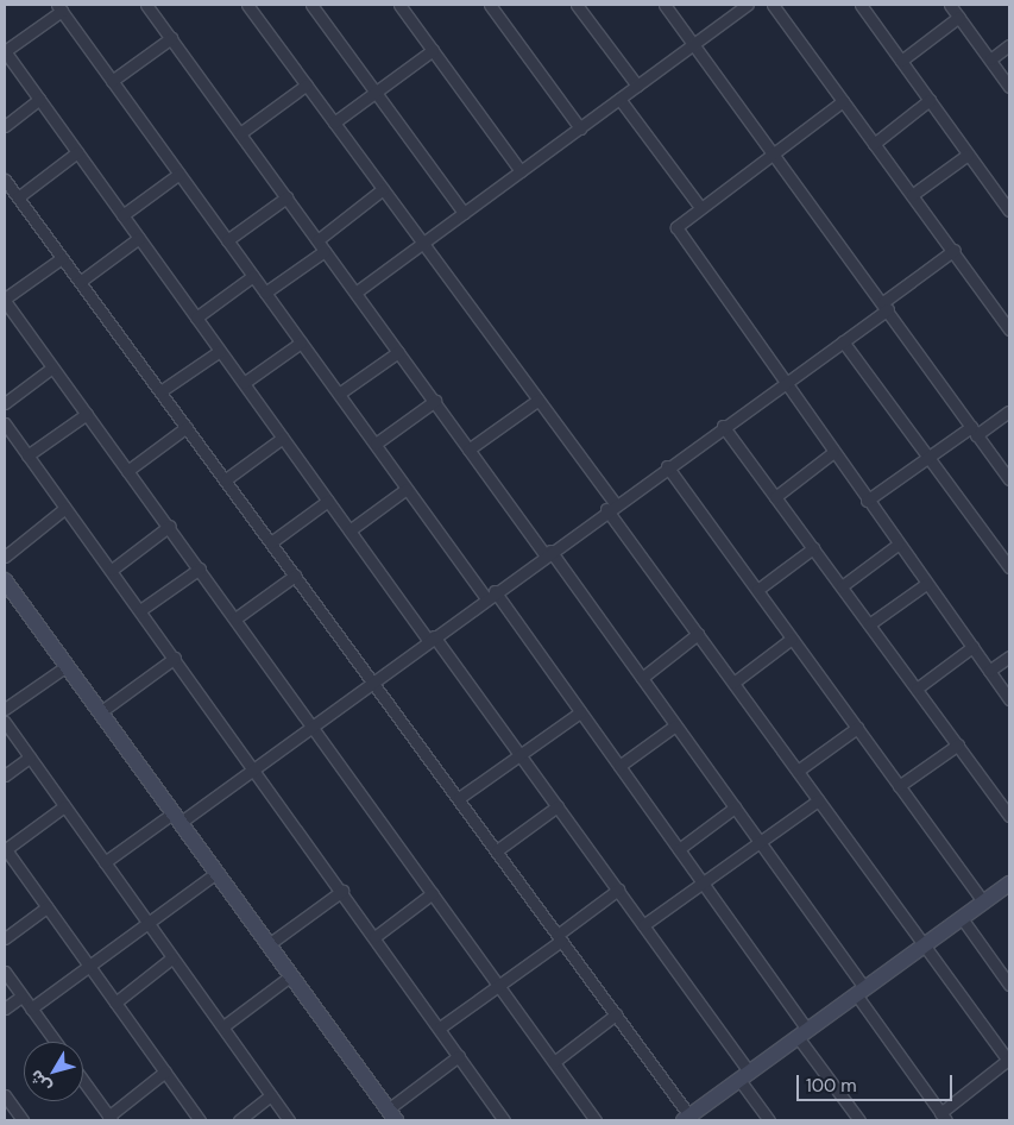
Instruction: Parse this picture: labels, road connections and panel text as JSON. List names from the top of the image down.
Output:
{
  "scale_bar": "100 m",
  "north": "bottom left"
}
